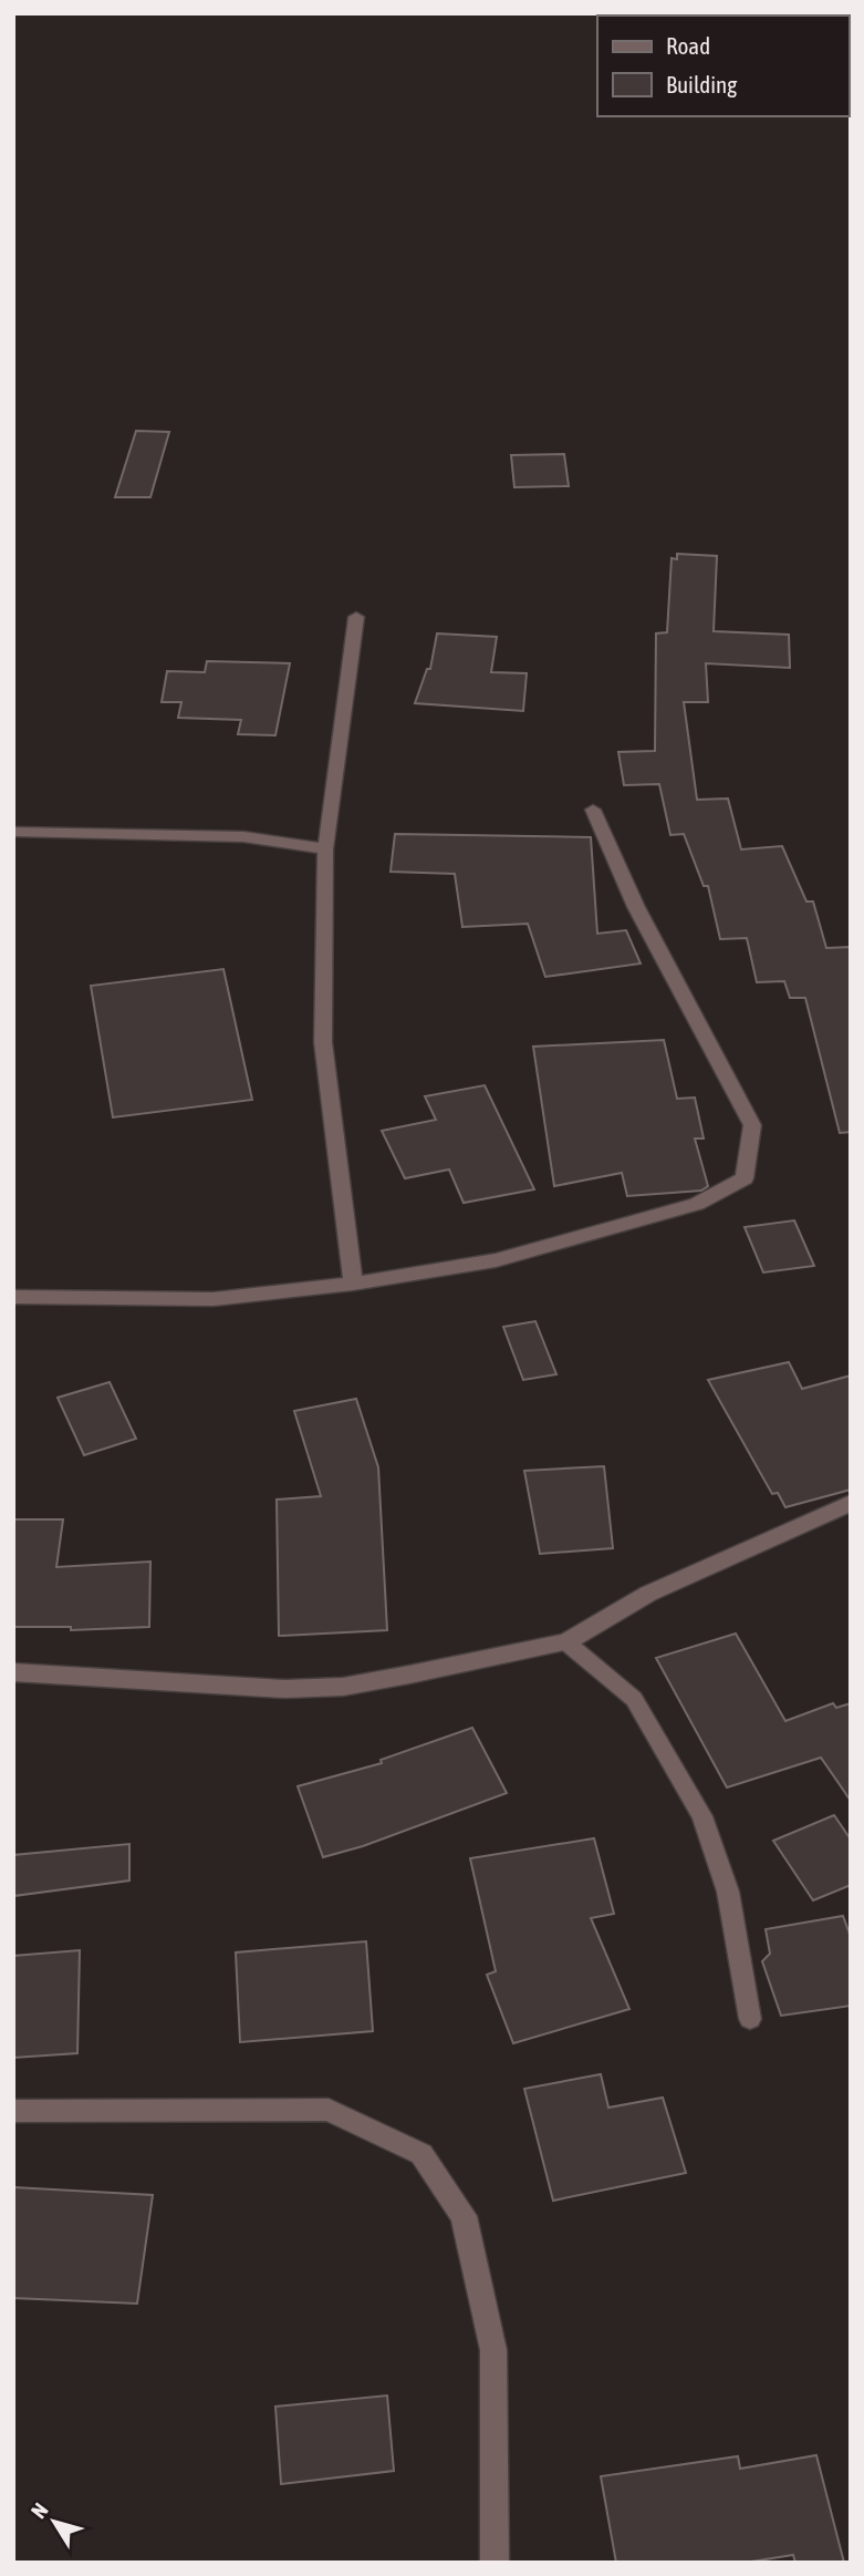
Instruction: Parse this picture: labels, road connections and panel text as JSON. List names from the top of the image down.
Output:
{
  "legend": ["Road", "Building"],
  "north": "top left"
}
